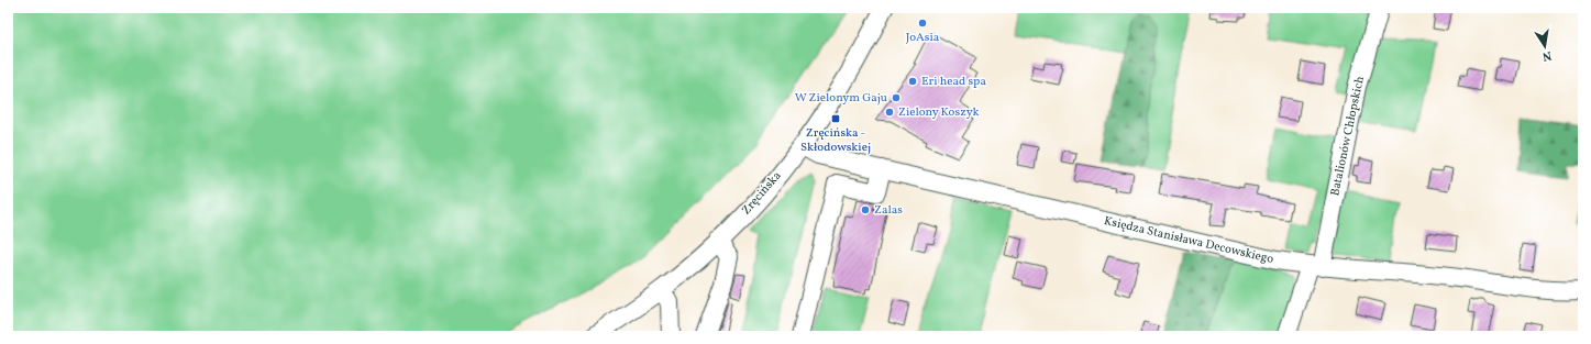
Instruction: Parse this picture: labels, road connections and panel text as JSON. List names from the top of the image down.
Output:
{
  "streets": {
    "street": ["Batalionów Chłopskich", "Zręcińska", "Księdza Stanisława Decowskiego"]
  },
  "crossings": [
    ["Batalionów Chłopskich", "Księdza Stanisława Decowskiego"],
    ["Zręcińska", "Księdza Stanisława Decowskiego"]
  ],
  "places": {
    "other": [
      "JoAsia",
      "Eri head spa",
      "W Zielonym Gaju",
      "Zielony Koszyk",
      "Zalas"
    ],
    "transit": ["Zręcińska - Skłodowskiej"]
  },
  "north": "bottom"
}
